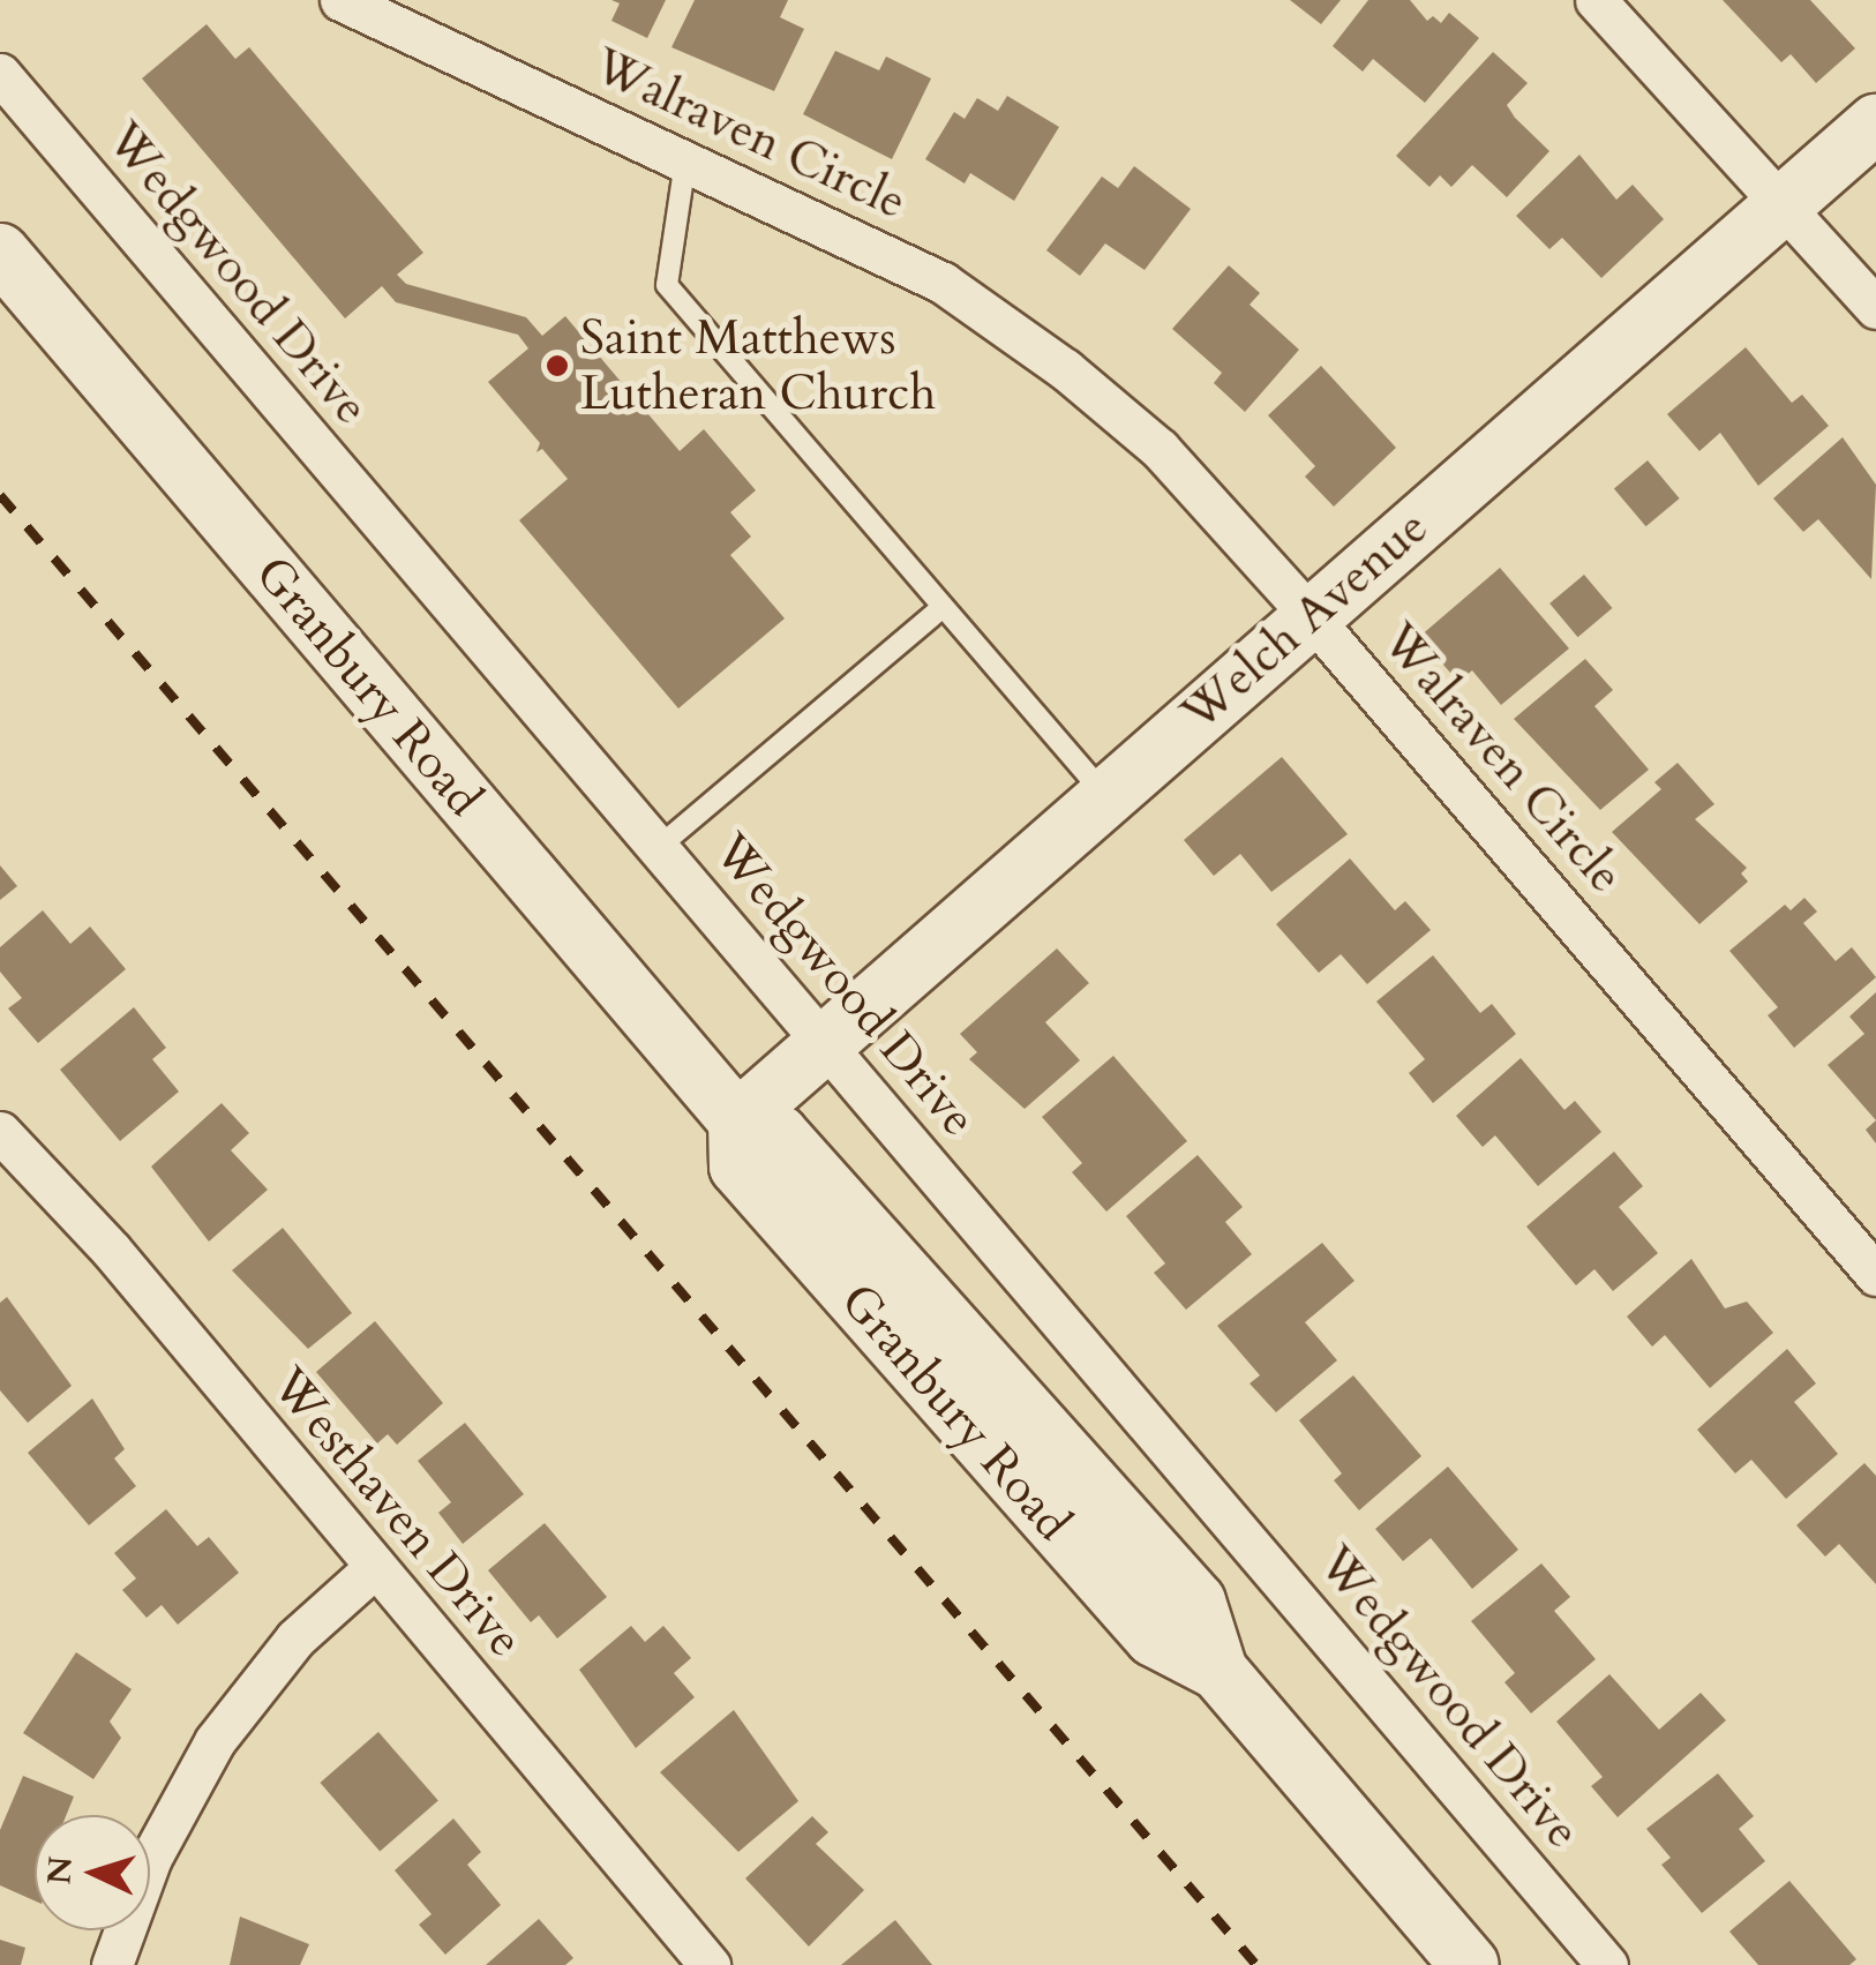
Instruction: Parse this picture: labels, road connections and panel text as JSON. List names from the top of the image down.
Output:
{
  "streets": {
    "main road": ["Welch Avenue", "Granbury Road"],
    "street": ["Walraven Circle", "Wedgwood Drive", "Westhaven Drive"]
  },
  "crossings": [
    ["Walraven Circle", "Welch Avenue"],
    ["Wedgwood Drive", "Welch Avenue"],
    ["Welch Avenue", "Granbury Road"]
  ],
  "places": ["Saint Matthews Lutheran Church"],
  "north": "left"
}
